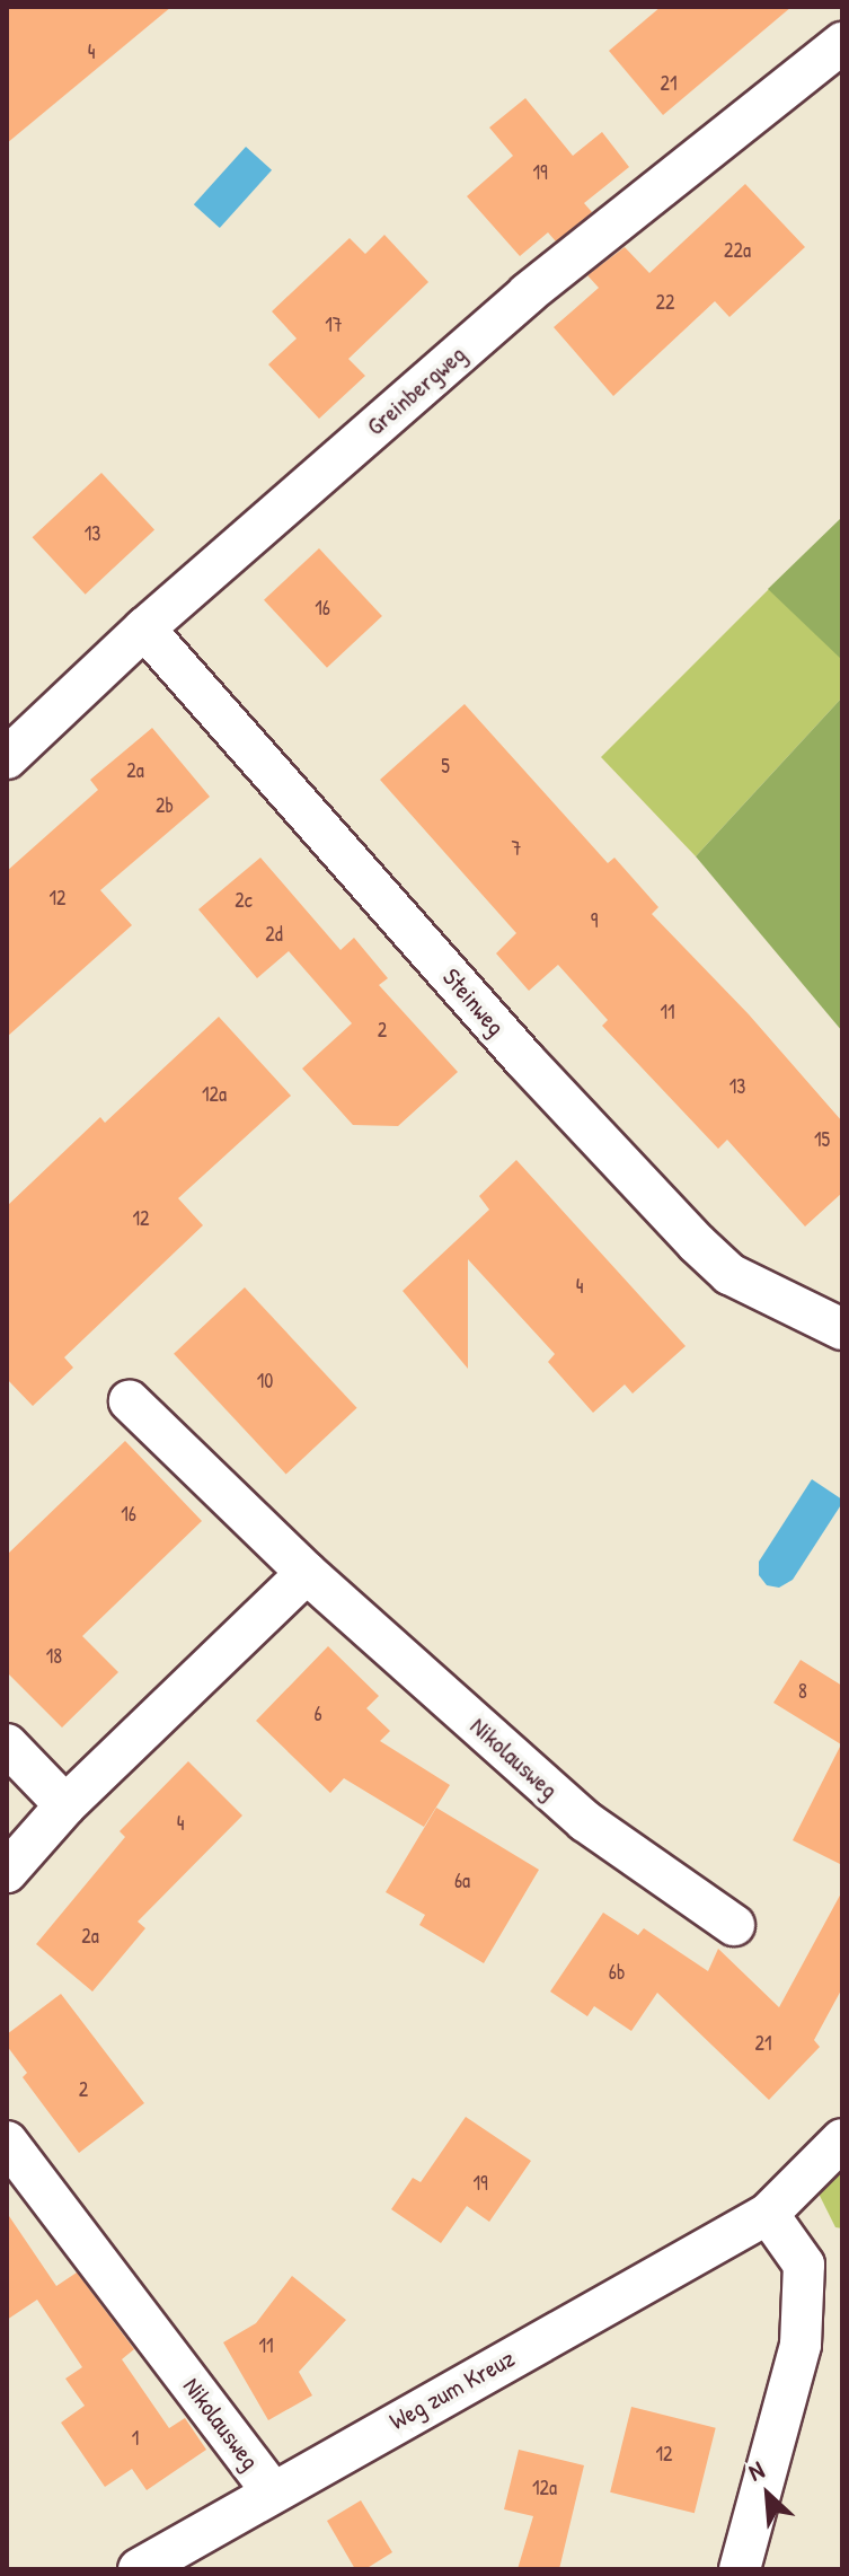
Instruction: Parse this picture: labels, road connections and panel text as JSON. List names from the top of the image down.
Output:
{
  "streets": {
    "street": [
      "Greinbergweg",
      "Steinweg",
      "Nikolausweg",
      "Weg zum Kreuz"
    ]
  },
  "crossings": [
    ["Greinbergweg", "Steinweg"],
    ["Nikolausweg", "Weg zum Kreuz"]
  ],
  "house_numbers": [
    "4",
    "21",
    "19",
    "22a",
    "22",
    "17",
    "13",
    "16",
    "5",
    "2a",
    "2b",
    "7",
    "12",
    "2c",
    "9",
    "2d",
    "11",
    "2",
    "13",
    "12a",
    "15",
    "12",
    "4",
    "10",
    "16",
    "18",
    "8",
    "6",
    "4",
    "6a",
    "2a",
    "6b",
    "21",
    "2",
    "19",
    "11",
    "1",
    "12",
    "12a"
  ],
  "north": "top left"
}
